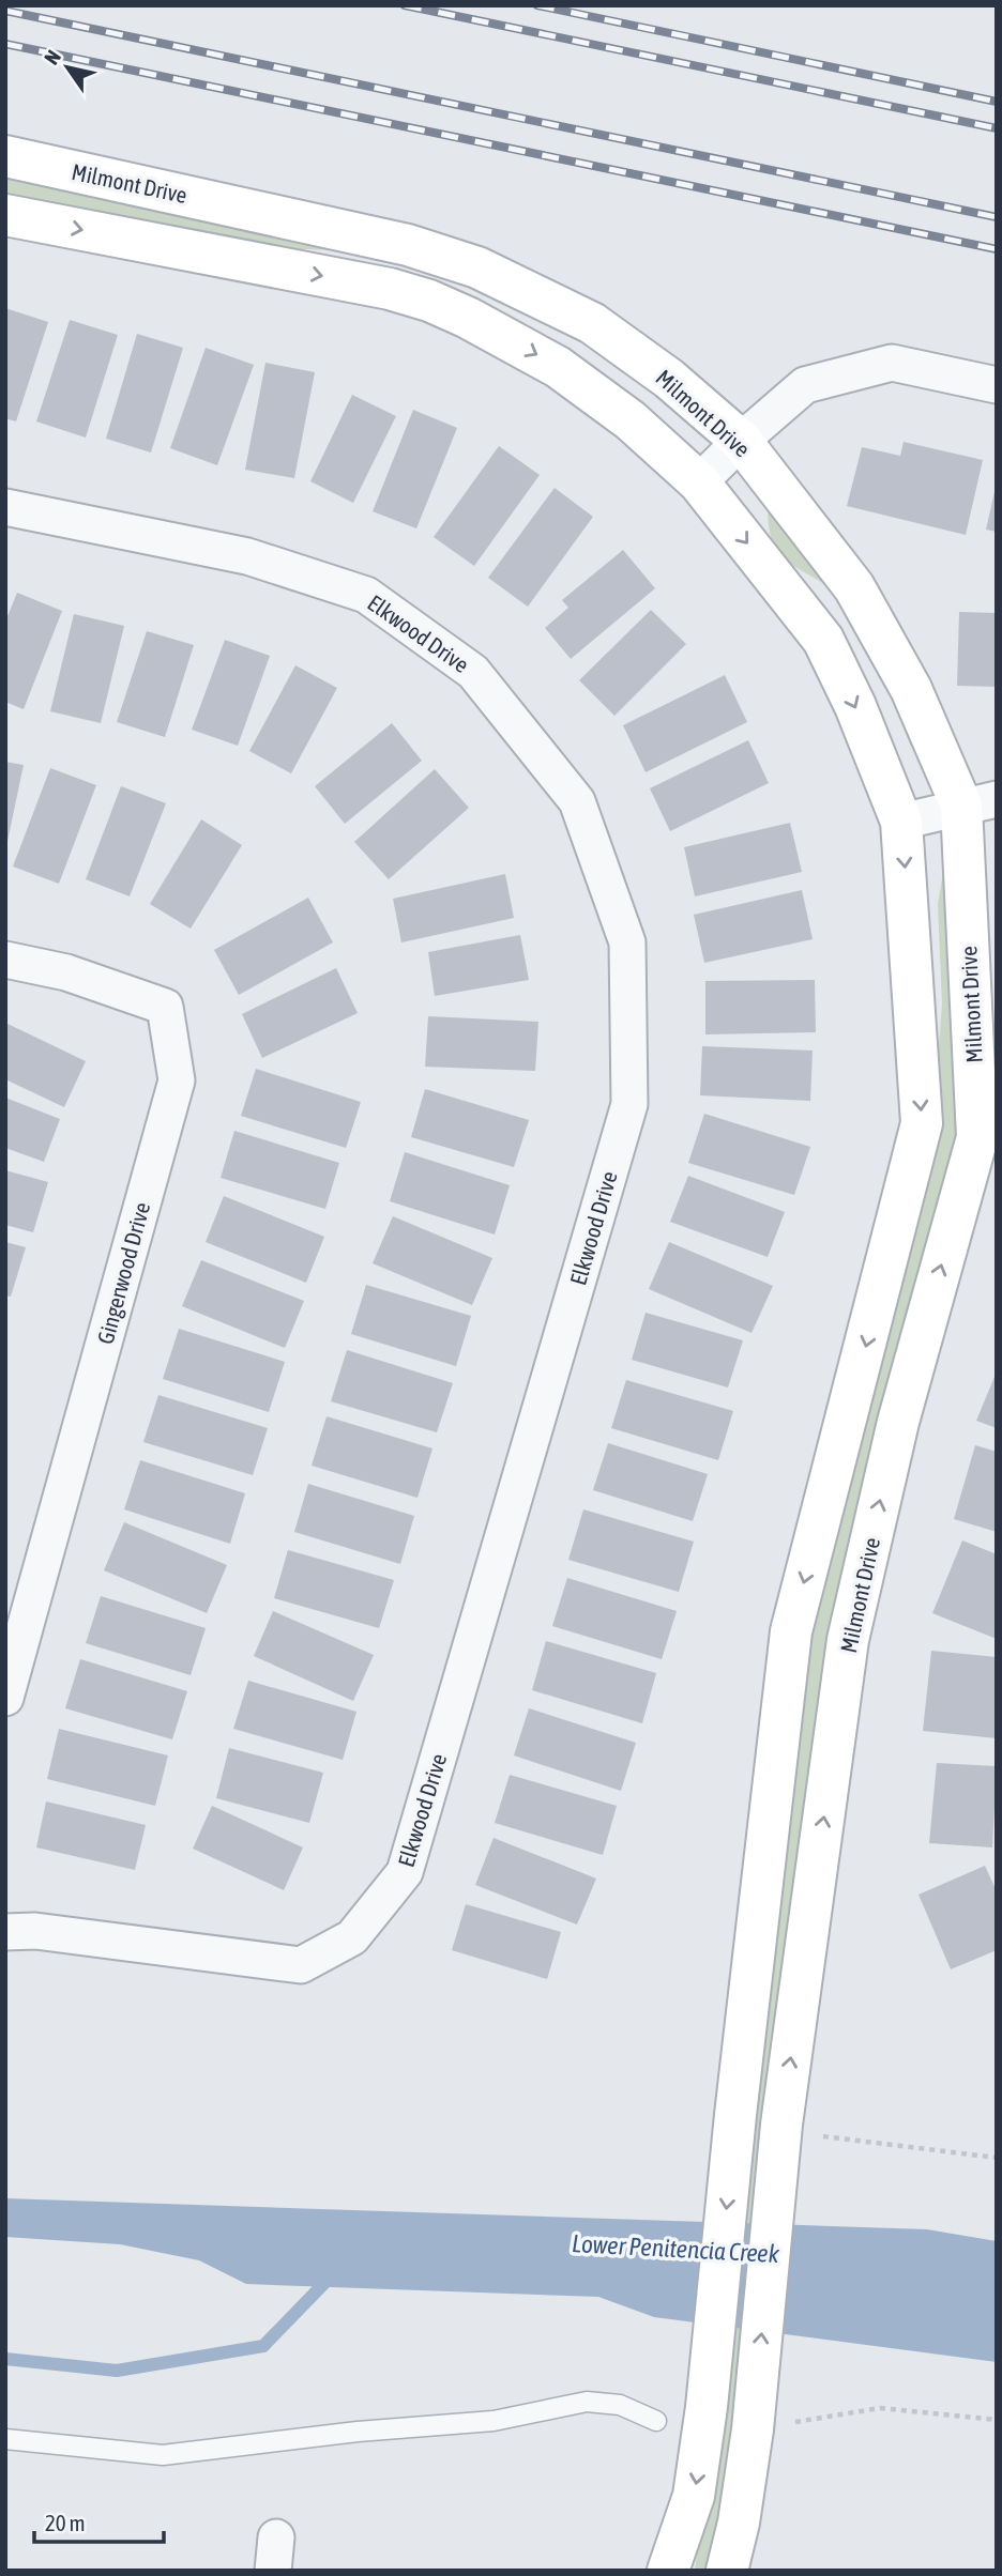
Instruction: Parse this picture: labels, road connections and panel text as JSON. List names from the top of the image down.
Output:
{
  "streets": {
    "street": ["Milmont Drive", "Elkwood Drive", "Gingerwood Drive"]
  },
  "water": ["Lower Penitencia Creek"],
  "scale_bar": "20 m",
  "north": "top left"
}
